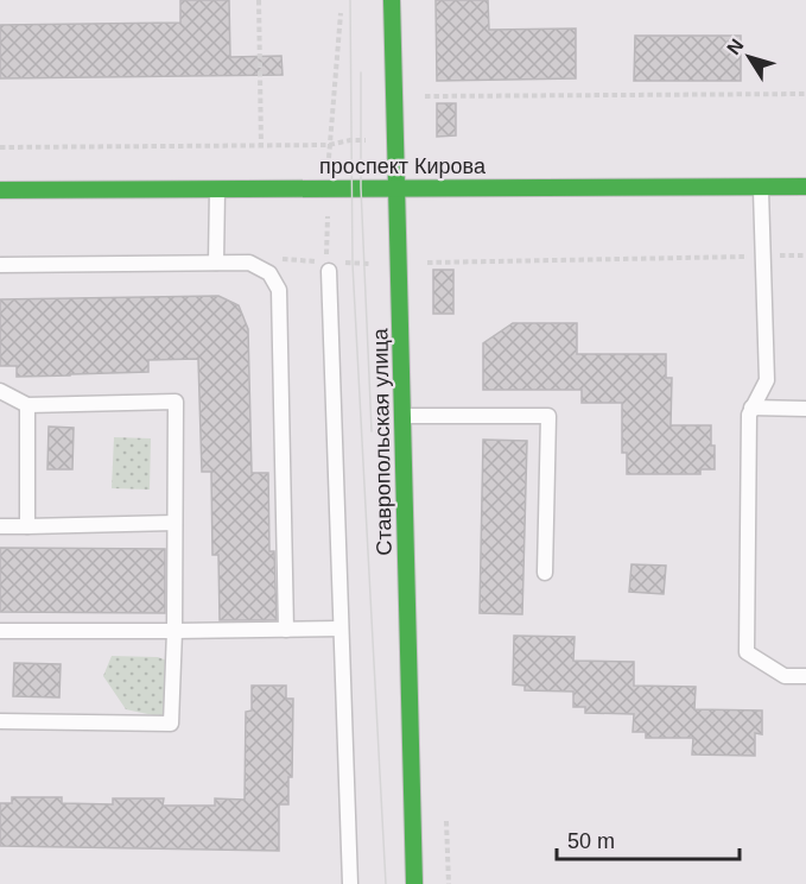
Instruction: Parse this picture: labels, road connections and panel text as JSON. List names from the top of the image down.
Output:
{
  "streets": {
    "street": ["проспект Кирова", "Ставропольская улица"]
  },
  "crossings": [
    ["проспект Кирова", "Ставропольская улица"]
  ],
  "scale_bar": "50 m",
  "north": "top left"
}
